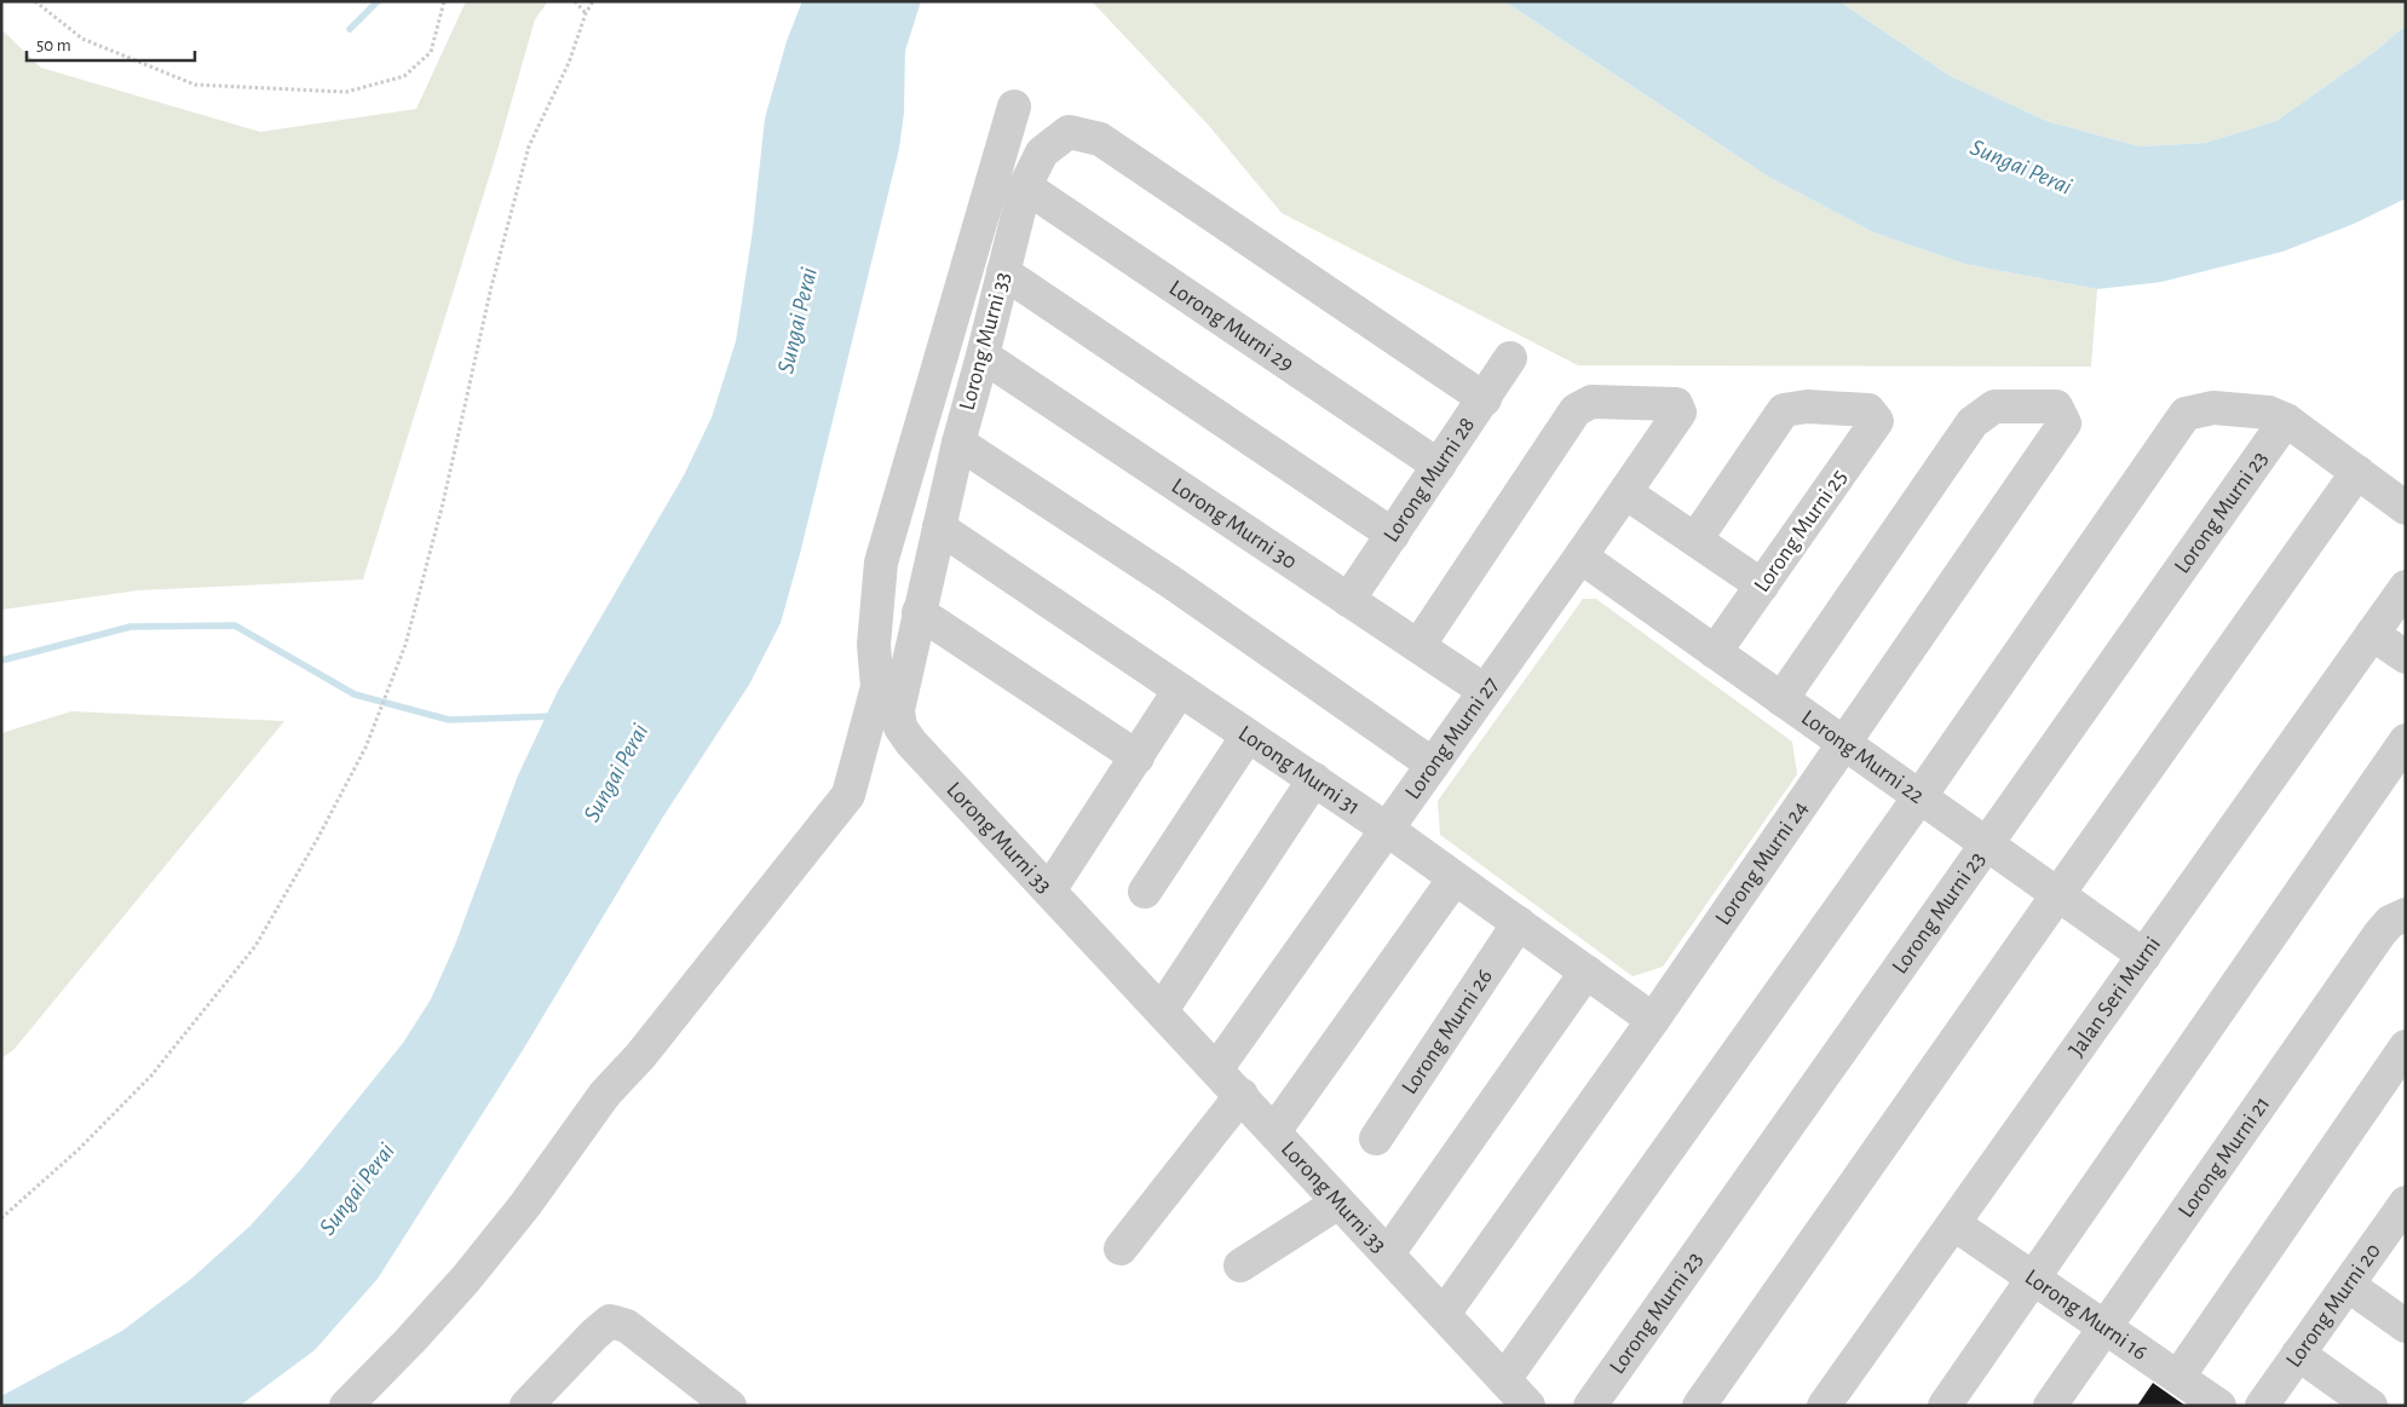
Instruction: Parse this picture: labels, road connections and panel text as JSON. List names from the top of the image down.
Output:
{
  "streets": {
    "street": [
      "Lorong Murni 29",
      "Lorong Murni 33",
      "Lorong Murni 28",
      "Lorong Murni 23",
      "Lorong Murni 30",
      "Lorong Murni 25",
      "Lorong Murni 27",
      "Lorong Murni 22",
      "Lorong Murni 31",
      "Lorong Murni 24",
      "Jalan Seri Murni",
      "Lorong Murni 26",
      "Lorong Murni 21",
      "Lorong Murni 20",
      "Lorong Murni 16"
    ]
  },
  "crossings": [
    ["Lorong Murni 29", "Lorong Murni 33"],
    ["Lorong Murni 29", "Lorong Murni 28"],
    ["Lorong Murni 33", "Lorong Murni 28"],
    ["Lorong Murni 33", "Lorong Murni 30"],
    ["Lorong Murni 33", "Lorong Murni 27"],
    ["Lorong Murni 33", "Lorong Murni 31"],
    ["Lorong Murni 33", "Lorong Murni 24"],
    ["Lorong Murni 28", "Lorong Murni 30"],
    ["Lorong Murni 23", "Lorong Murni 22"],
    ["Lorong Murni 30", "Lorong Murni 27"],
    ["Lorong Murni 25", "Lorong Murni 22"],
    ["Lorong Murni 27", "Lorong Murni 22"],
    ["Lorong Murni 27", "Lorong Murni 31"],
    ["Lorong Murni 22", "Lorong Murni 24"],
    ["Lorong Murni 22", "Jalan Seri Murni"],
    ["Lorong Murni 31", "Lorong Murni 24"],
    ["Lorong Murni 31", "Lorong Murni 26"],
    ["Jalan Seri Murni", "Lorong Murni 16"],
    ["Lorong Murni 21", "Lorong Murni 16"]
  ],
  "water": ["Sungai Perai"],
  "scale_bar": "50 m"
}
